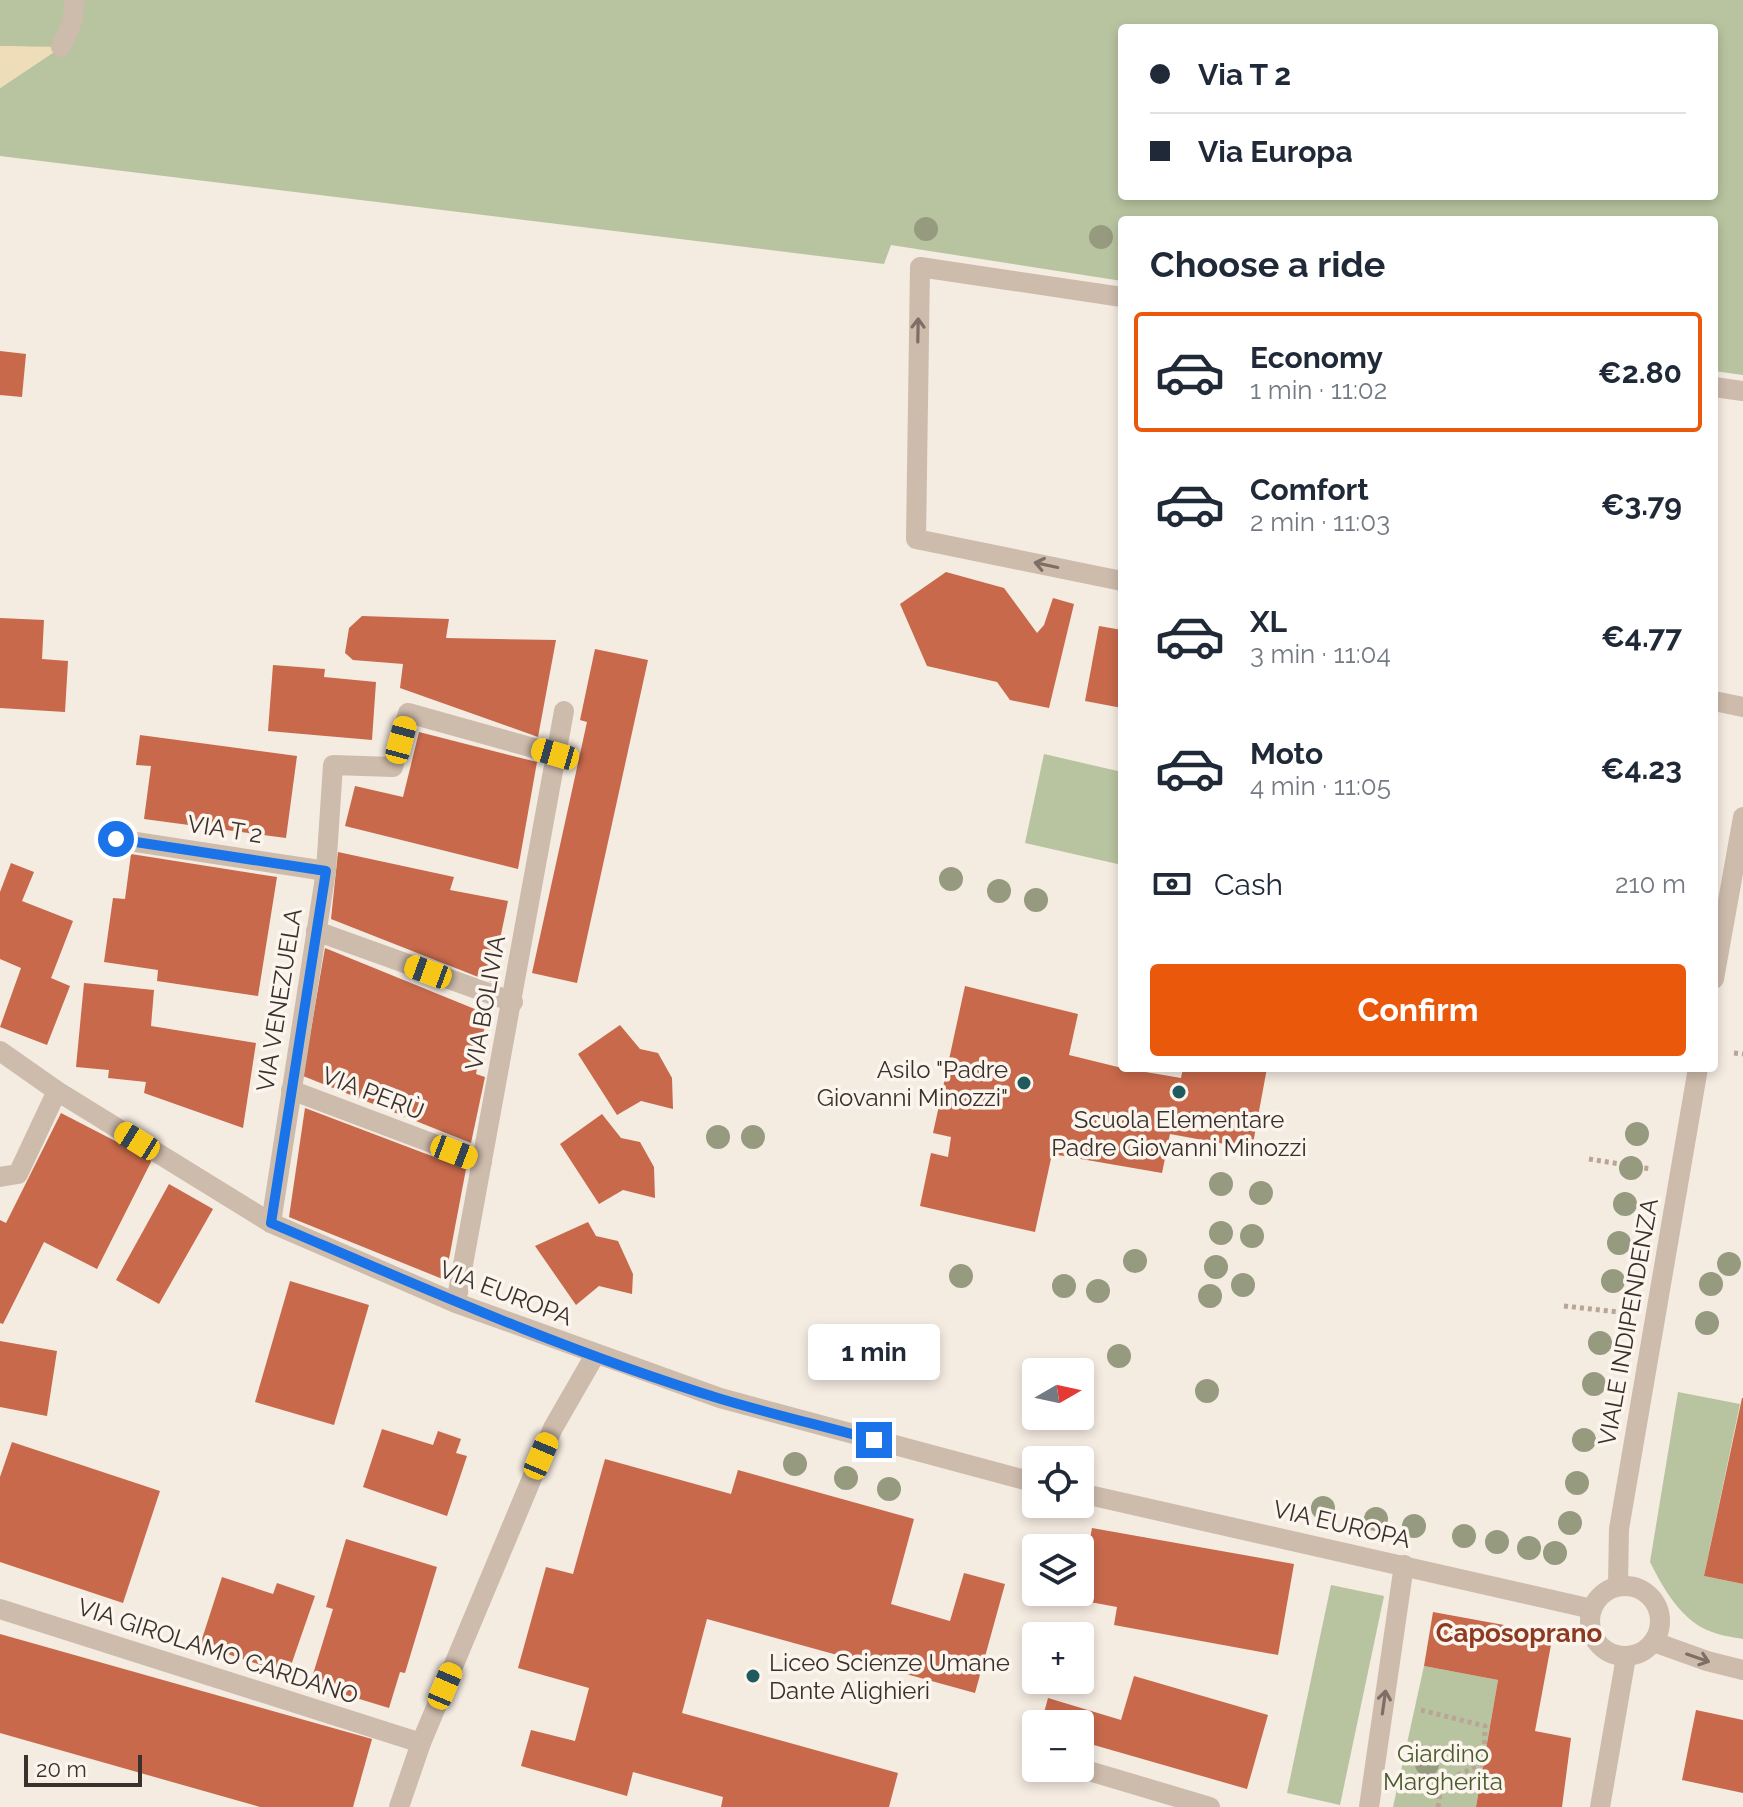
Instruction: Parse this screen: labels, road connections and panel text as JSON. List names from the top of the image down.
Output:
{
  "streets": {
    "street": [
      "VIA T 2",
      "VIA VENEZUELA",
      "VIA BOLIVIA",
      "VIA PERÙ",
      "VIA EUROPA",
      "VIALE INDIPENDENZA",
      "VIA GIROLAMO CARDANO"
    ]
  },
  "crossings": [
    ["VIA T 2", "VIA VENEZUELA"],
    ["VIA VENEZUELA", "VIA BOLIVIA"],
    ["VIA VENEZUELA", "VIA PERÙ"],
    ["VIA VENEZUELA", "VIA EUROPA"],
    ["VIA BOLIVIA", "VIA PERÙ"],
    ["VIA BOLIVIA", "VIA EUROPA"],
    ["VIA EUROPA", "VIALE INDIPENDENZA"]
  ],
  "districts": ["Caposoprano"],
  "parks": ["Giardino Margherita"],
  "places": ["Asilo \"Padre Giovanni Minozzi\"", "Scuola Elementare Padre Giovanni Minozzi", "Liceo Scienze Umane Dante Alighieri"],
  "scale_bar": "20 m",
  "north": "right",
  "page": {
    "banner": ["Via T 2", "Via Europa"],
    "heading": "Choose a ride",
    "list": [
      {
        "name": "Economy",
        "note": "1 min · 11:02",
        "value": "€2.80"
      },
      {
        "name": "Comfort",
        "note": "2 min · 11:03",
        "value": "€3.79"
      },
      {
        "name": "XL",
        "note": "3 min · 11:04",
        "value": "€4.77"
      },
      {
        "name": "Moto",
        "note": "4 min · 11:05",
        "value": "€4.23"
      }
    ],
    "pay": ["Cash", "210 m"],
    "buttons": "Confirm",
    "bubble": "1 min",
    "map_buttons": ["+", "−"],
    "scale": "20 m"
  }
}
